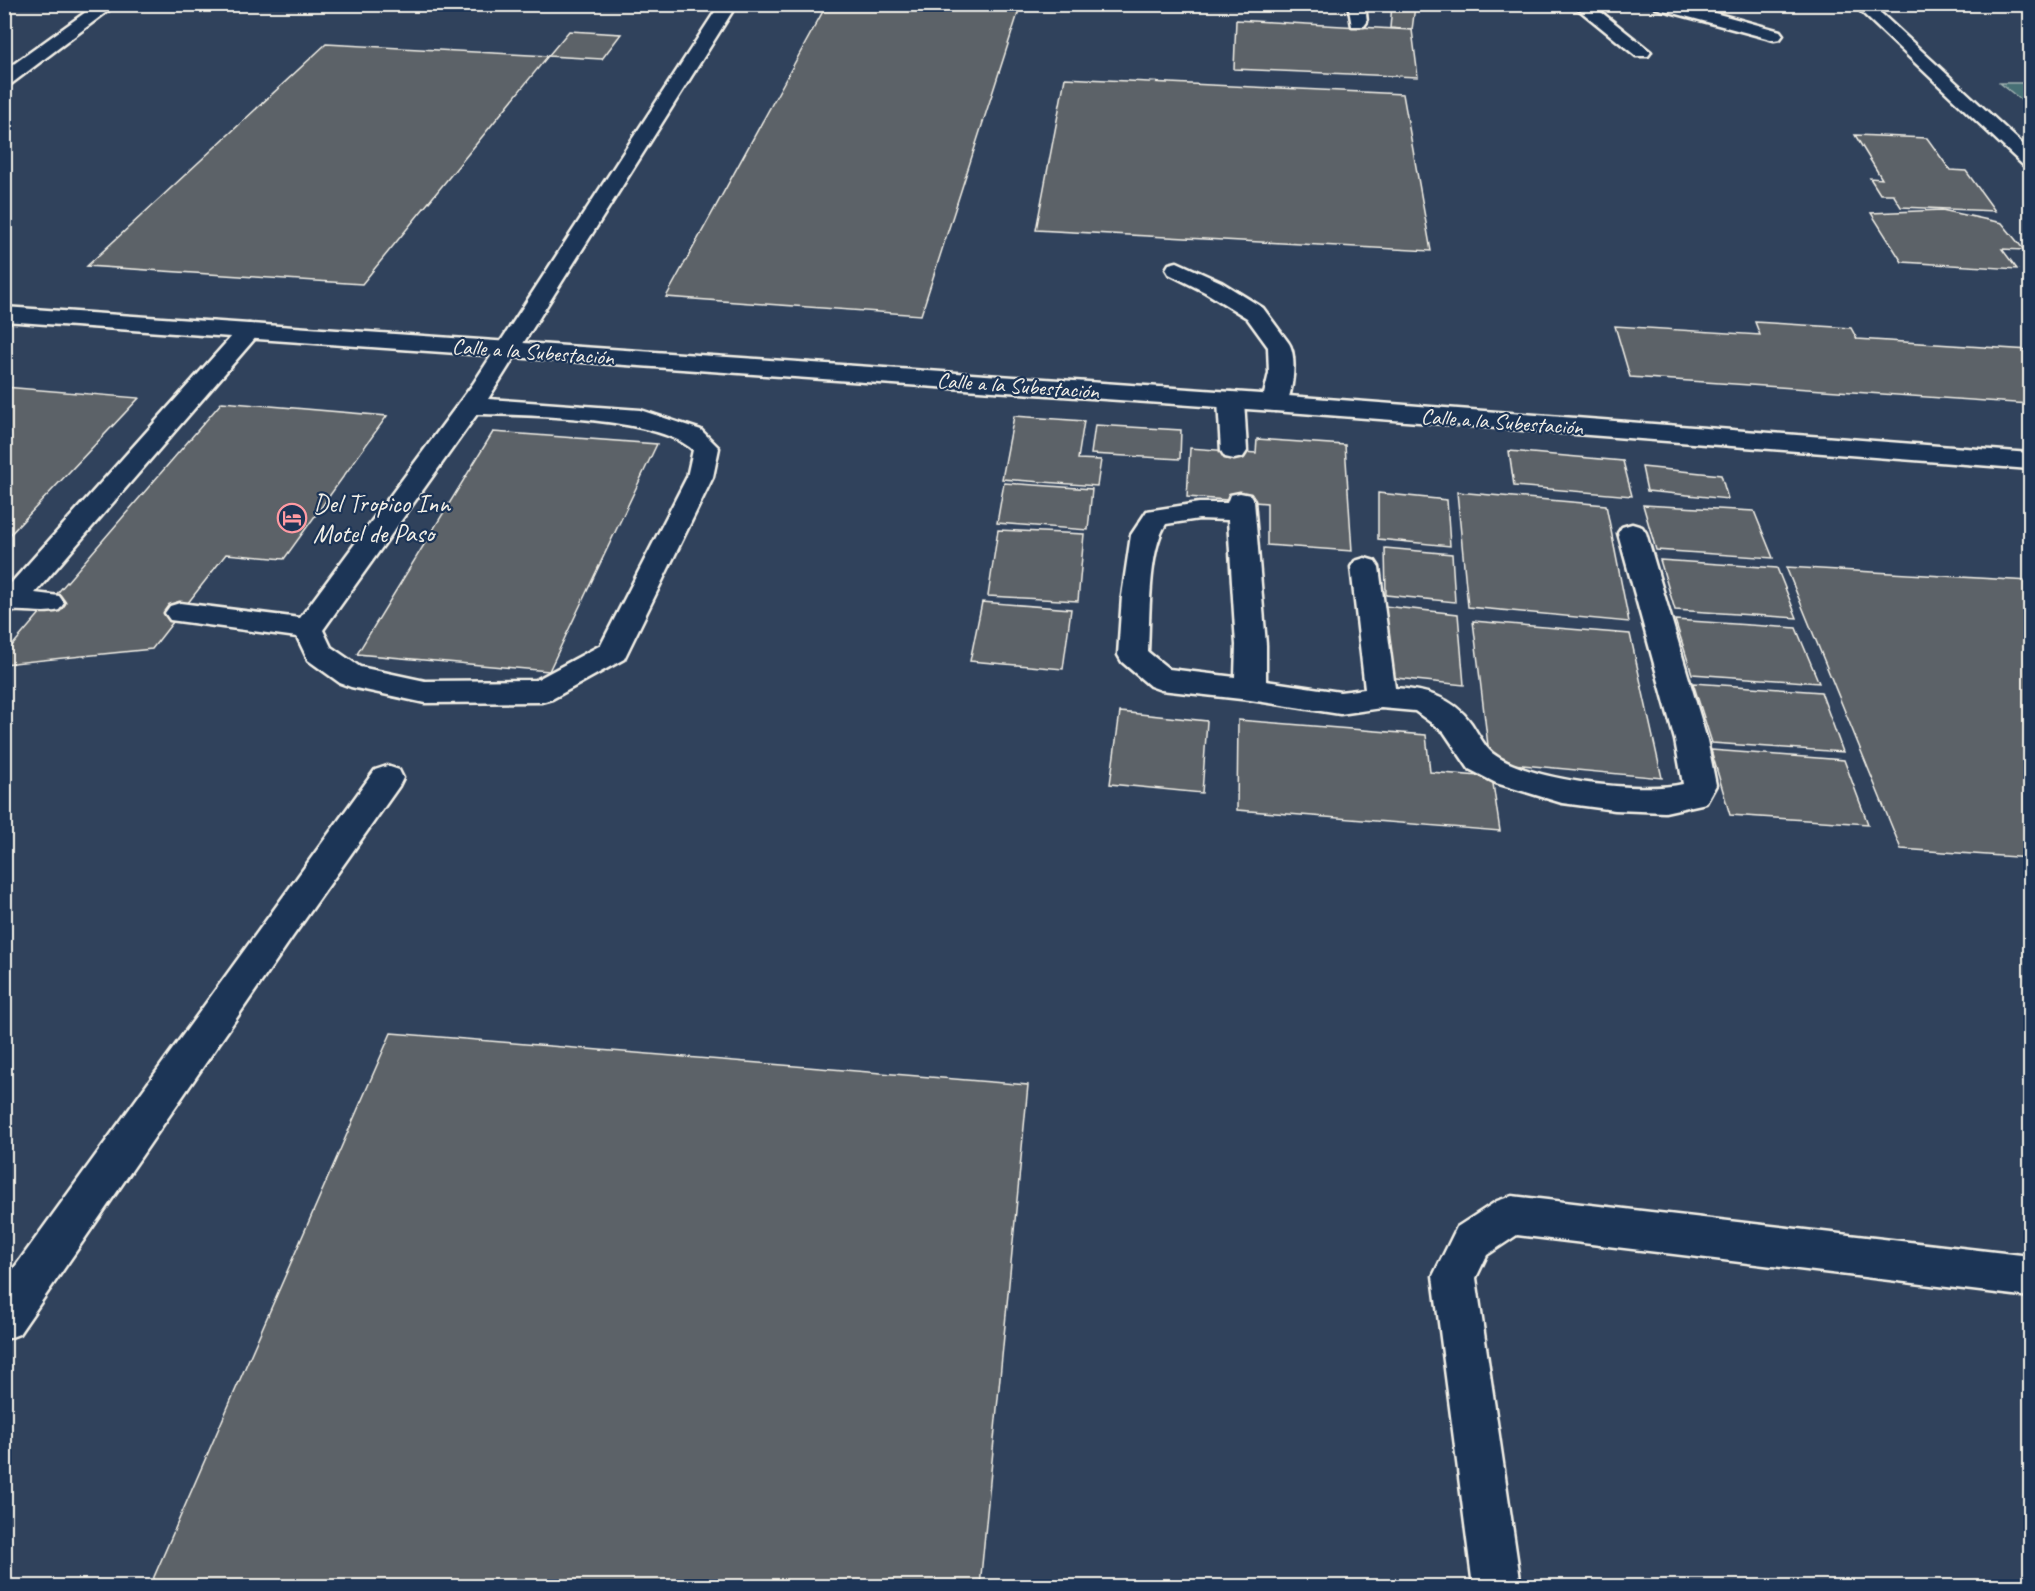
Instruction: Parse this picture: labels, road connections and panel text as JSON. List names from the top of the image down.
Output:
{
  "streets": {
    "street": ["Calle a la Subestación"]
  },
  "places": {
    "hotel": ["Del Tropico Inn Motel de Paso"]
  }
}
